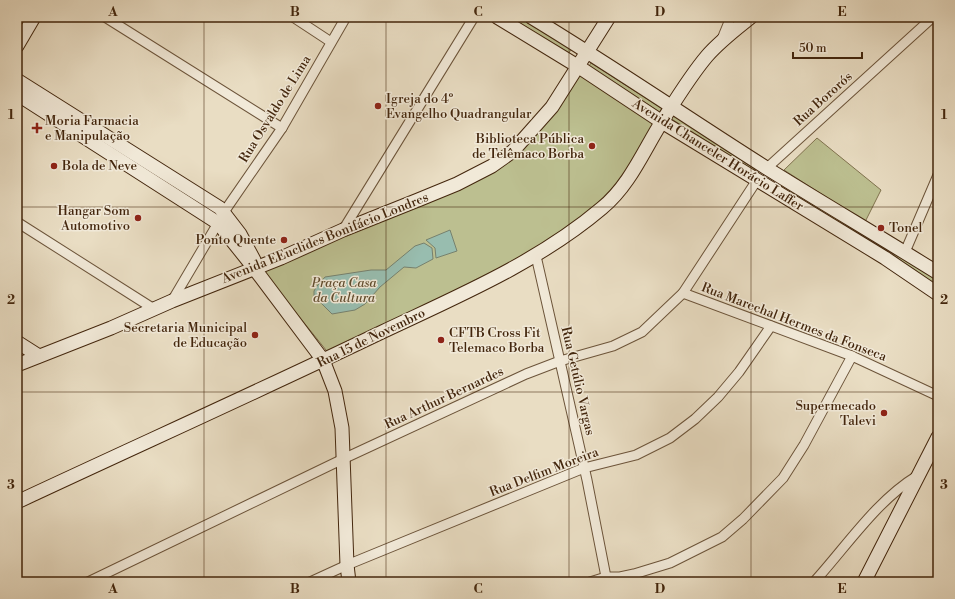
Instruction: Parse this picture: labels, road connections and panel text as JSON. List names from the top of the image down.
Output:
{
  "streets": {
    "main road": ["Avenida Chanceler Horácio Laffer", "Avenida EEuclides Bonifácio Londres", "Rua 15 de Novembro"],
    "street": [
      "Rua Bororós",
      "Rua Osvaldo de Lima",
      "Rua Marechal Hermes da Fonseca",
      "Rua Getúlio Vargas",
      "Rua Arthur Bernardes",
      "Rua Delfim Moreira"
    ]
  },
  "crossings": [
    ["Rua Bororós", "Avenida Chanceler Horácio Laffer"],
    ["Rua Osvaldo de Lima", "Avenida EEuclides Bonifácio Londres"],
    ["Avenida Chanceler Horácio Laffer", "Avenida EEuclides Bonifácio Londres"],
    ["Avenida Chanceler Horácio Laffer", "Rua 15 de Novembro"],
    ["Avenida Chanceler Horácio Laffer", "Rua Arthur Bernardes"],
    ["Rua Marechal Hermes da Fonseca", "Rua Arthur Bernardes"],
    ["Rua Marechal Hermes da Fonseca", "Rua Delfim Moreira"],
    ["Rua 15 de Novembro", "Rua Getúlio Vargas"],
    ["Rua Getúlio Vargas", "Rua Arthur Bernardes"],
    ["Rua Getúlio Vargas", "Rua Delfim Moreira"]
  ],
  "parks": ["Praça Casa da Cultura"],
  "places": {
    "other": [
      "Igreja do 4º Evangelho Quadrangular",
      "Biblioteca Pública de Telêmaco Borba",
      "Bola de Neve",
      "Hangar Som Automotivo",
      "Tonel",
      "Ponto Quente",
      "Secretaria Municipal de Educação",
      "CFTB Cross Fit Telemaco Borba",
      "Supermecado Talevi"
    ],
    "health": ["Moria Farmacia e Manipulação"]
  },
  "scale_bar": "50 m",
  "grid": {
    "columns": [
      "A",
      "B",
      "C",
      "D",
      "E"
    ],
    "rows": ["1", "2", "3"]
  }
}
